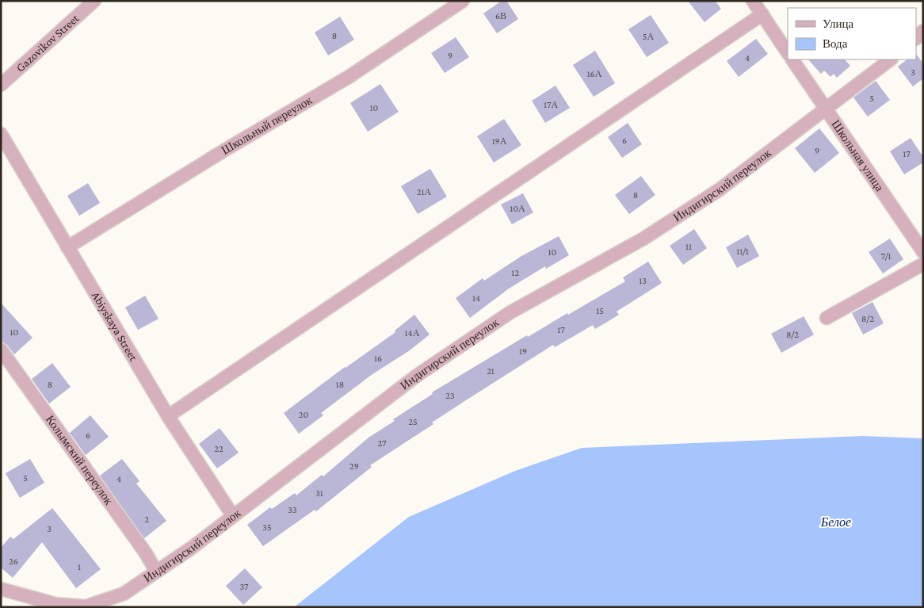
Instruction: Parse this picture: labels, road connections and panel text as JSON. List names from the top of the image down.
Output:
{
  "streets": {
    "street": [
      "Gazovikov Street",
      "Школьный переулок",
      "Школьная улица",
      "Индигирский переулок",
      "Abiyskaya Street",
      "Колымский переулок"
    ]
  },
  "crossings": [
    ["Школьный переулок", "Abiyskaya Street"],
    ["Школьная улица", "Индигирский переулок"],
    ["Индигирский переулок", "Abiyskaya Street"],
    ["Индигирский переулок", "Колымский переулок"]
  ],
  "water": ["Белое"],
  "house_numbers": [
    "6В",
    "8",
    "5А",
    "9",
    "4",
    "3",
    "16А",
    "5",
    "17А",
    "10",
    "6",
    "19А",
    "9",
    "17",
    "21А",
    "8",
    "10А",
    "11",
    "11/1",
    "10",
    "7/1",
    "12",
    "13",
    "14",
    "15",
    "8/2",
    "17",
    "10",
    "14А",
    "8/2",
    "19",
    "16",
    "21",
    "8",
    "18",
    "23",
    "20",
    "25",
    "6",
    "27",
    "22",
    "29",
    "5",
    "4",
    "31",
    "33",
    "2",
    "35",
    "3",
    "26",
    "1",
    "37"
  ],
  "legend": ["Улица", "Вода"]
}
